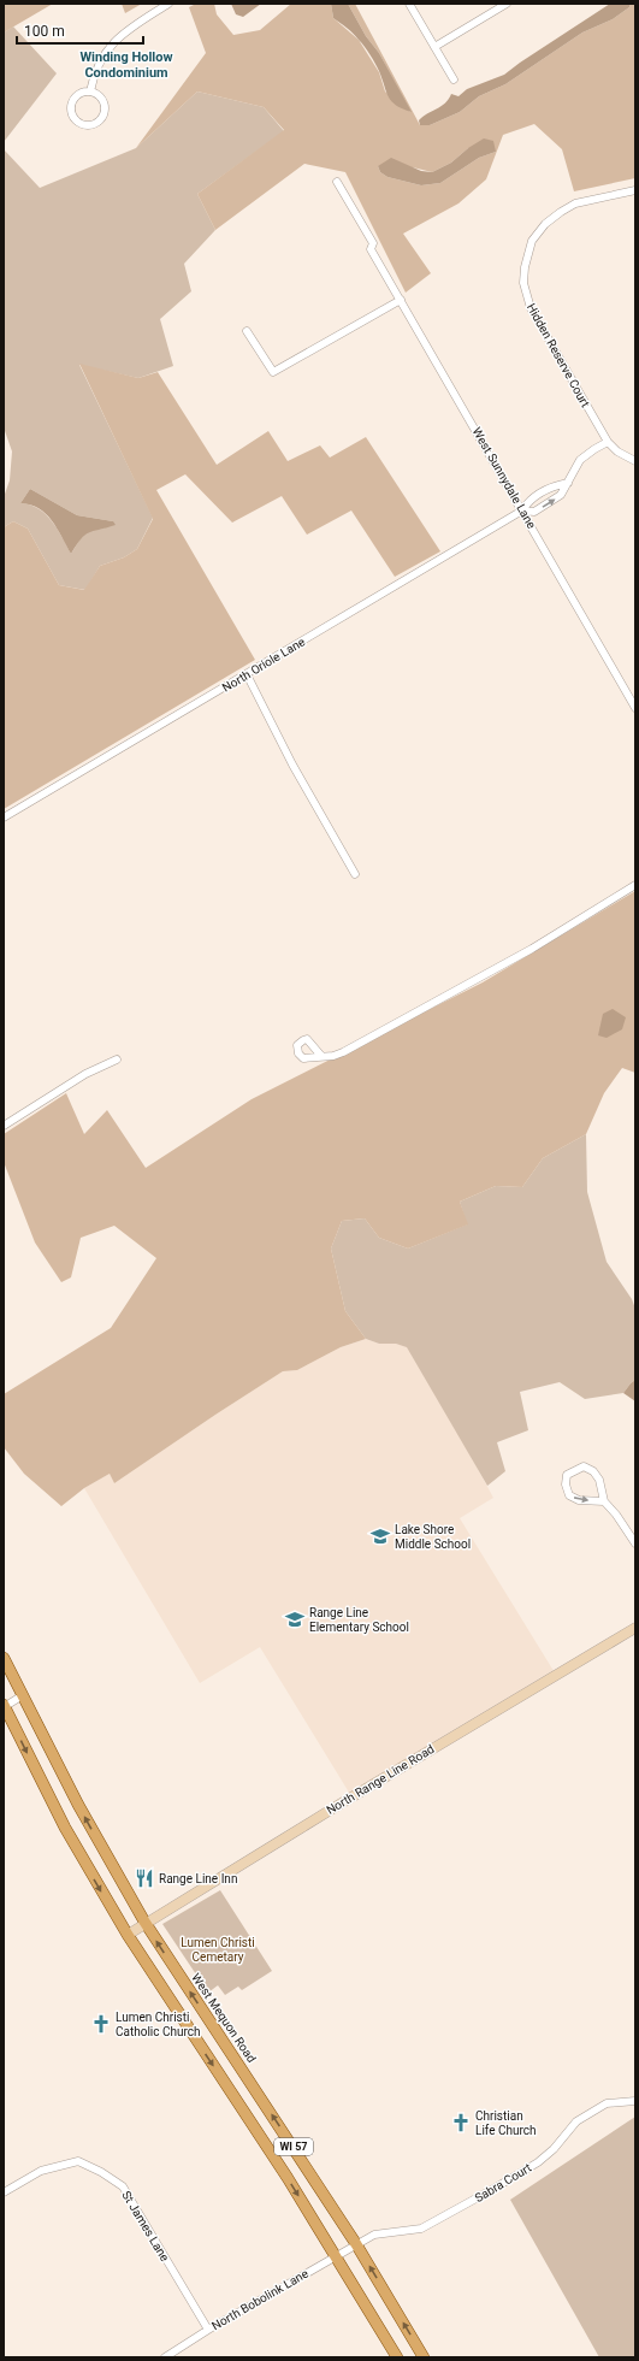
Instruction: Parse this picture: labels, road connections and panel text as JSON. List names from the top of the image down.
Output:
{
  "streets": {
    "main road": ["West Mequon Road", "WI 57"],
    "street": [
      "Hidden Reserve Court",
      "West Sunnydale Lane",
      "North Oriole Lane",
      "North Range Line Road",
      "Sabra Court",
      "St James Lane",
      "North Bobolink Lane"
    ]
  },
  "crossings": [
    ["Hidden Reserve Court", "North Oriole Lane"],
    ["West Sunnydale Lane", "North Oriole Lane"],
    ["North Range Line Road", "West Mequon Road"],
    ["North Range Line Road", "WI 57"],
    ["West Mequon Road", "Sabra Court"],
    ["West Mequon Road", "North Bobolink Lane"],
    ["WI 57", "North Bobolink Lane"],
    ["Sabra Court", "North Bobolink Lane"],
    ["St James Lane", "North Bobolink Lane"]
  ],
  "districts": ["Winding Hollow Condominium"],
  "parks": ["Lumen Christi Cemetary"],
  "places": {
    "school or university": ["Lake Shore Middle School", "Range Line Elementary School"],
    "restaurant": ["Range Line Inn"],
    "church": ["Lumen Christi Catholic Church", "Christian Life Church"]
  },
  "scale_bar": "100 m"
}
